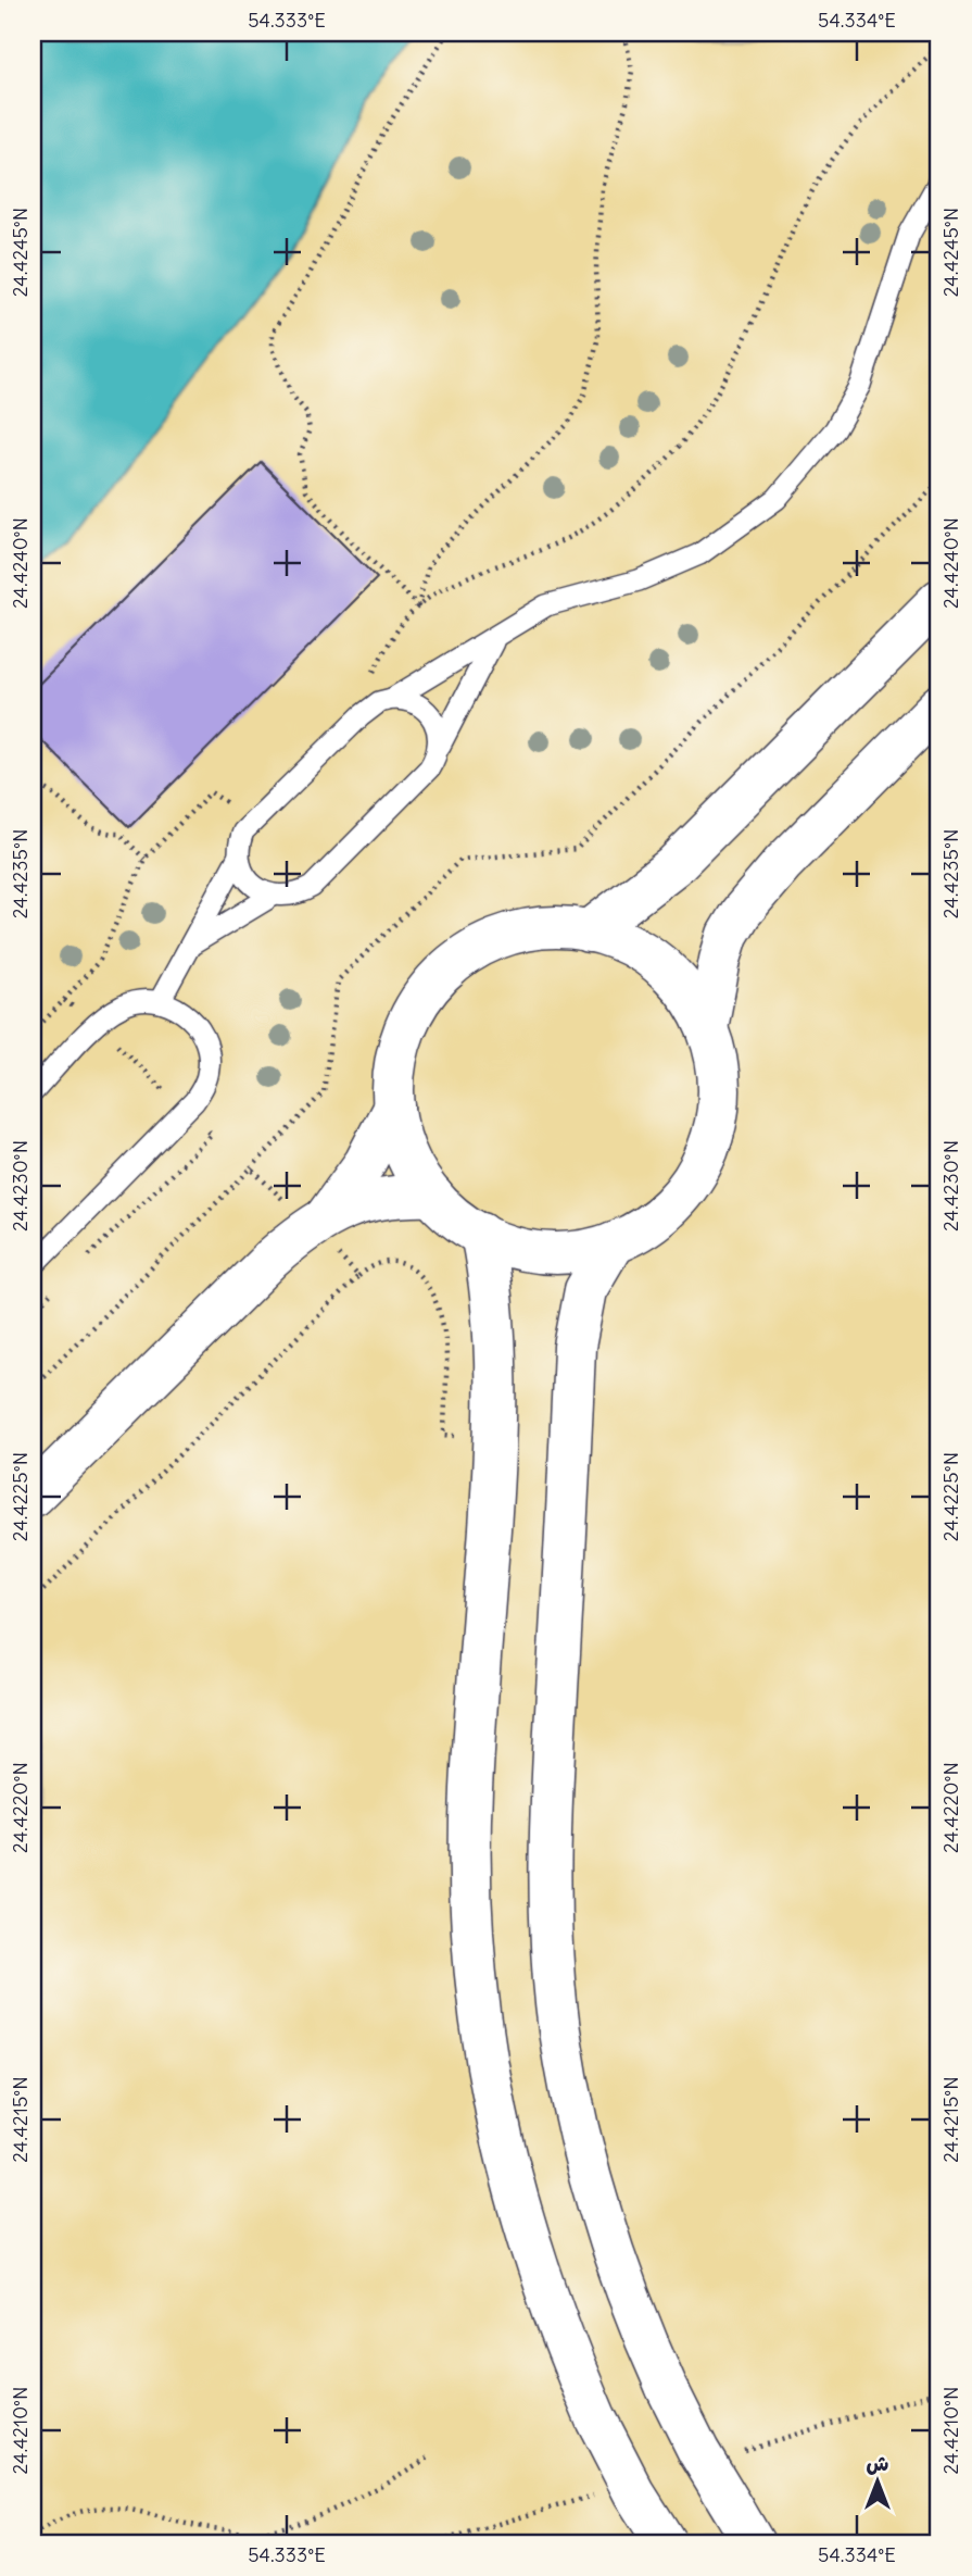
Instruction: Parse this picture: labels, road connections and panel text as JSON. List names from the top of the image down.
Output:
{
  "north": "top",
  "coordinates": [
    "54.333°E",
    "54.334°E",
    "24.4245°N",
    "24.4240°N",
    "24.4235°N",
    "24.4230°N",
    "24.4225°N",
    "24.4220°N",
    "24.4215°N",
    "24.4210°N"
  ]
}
